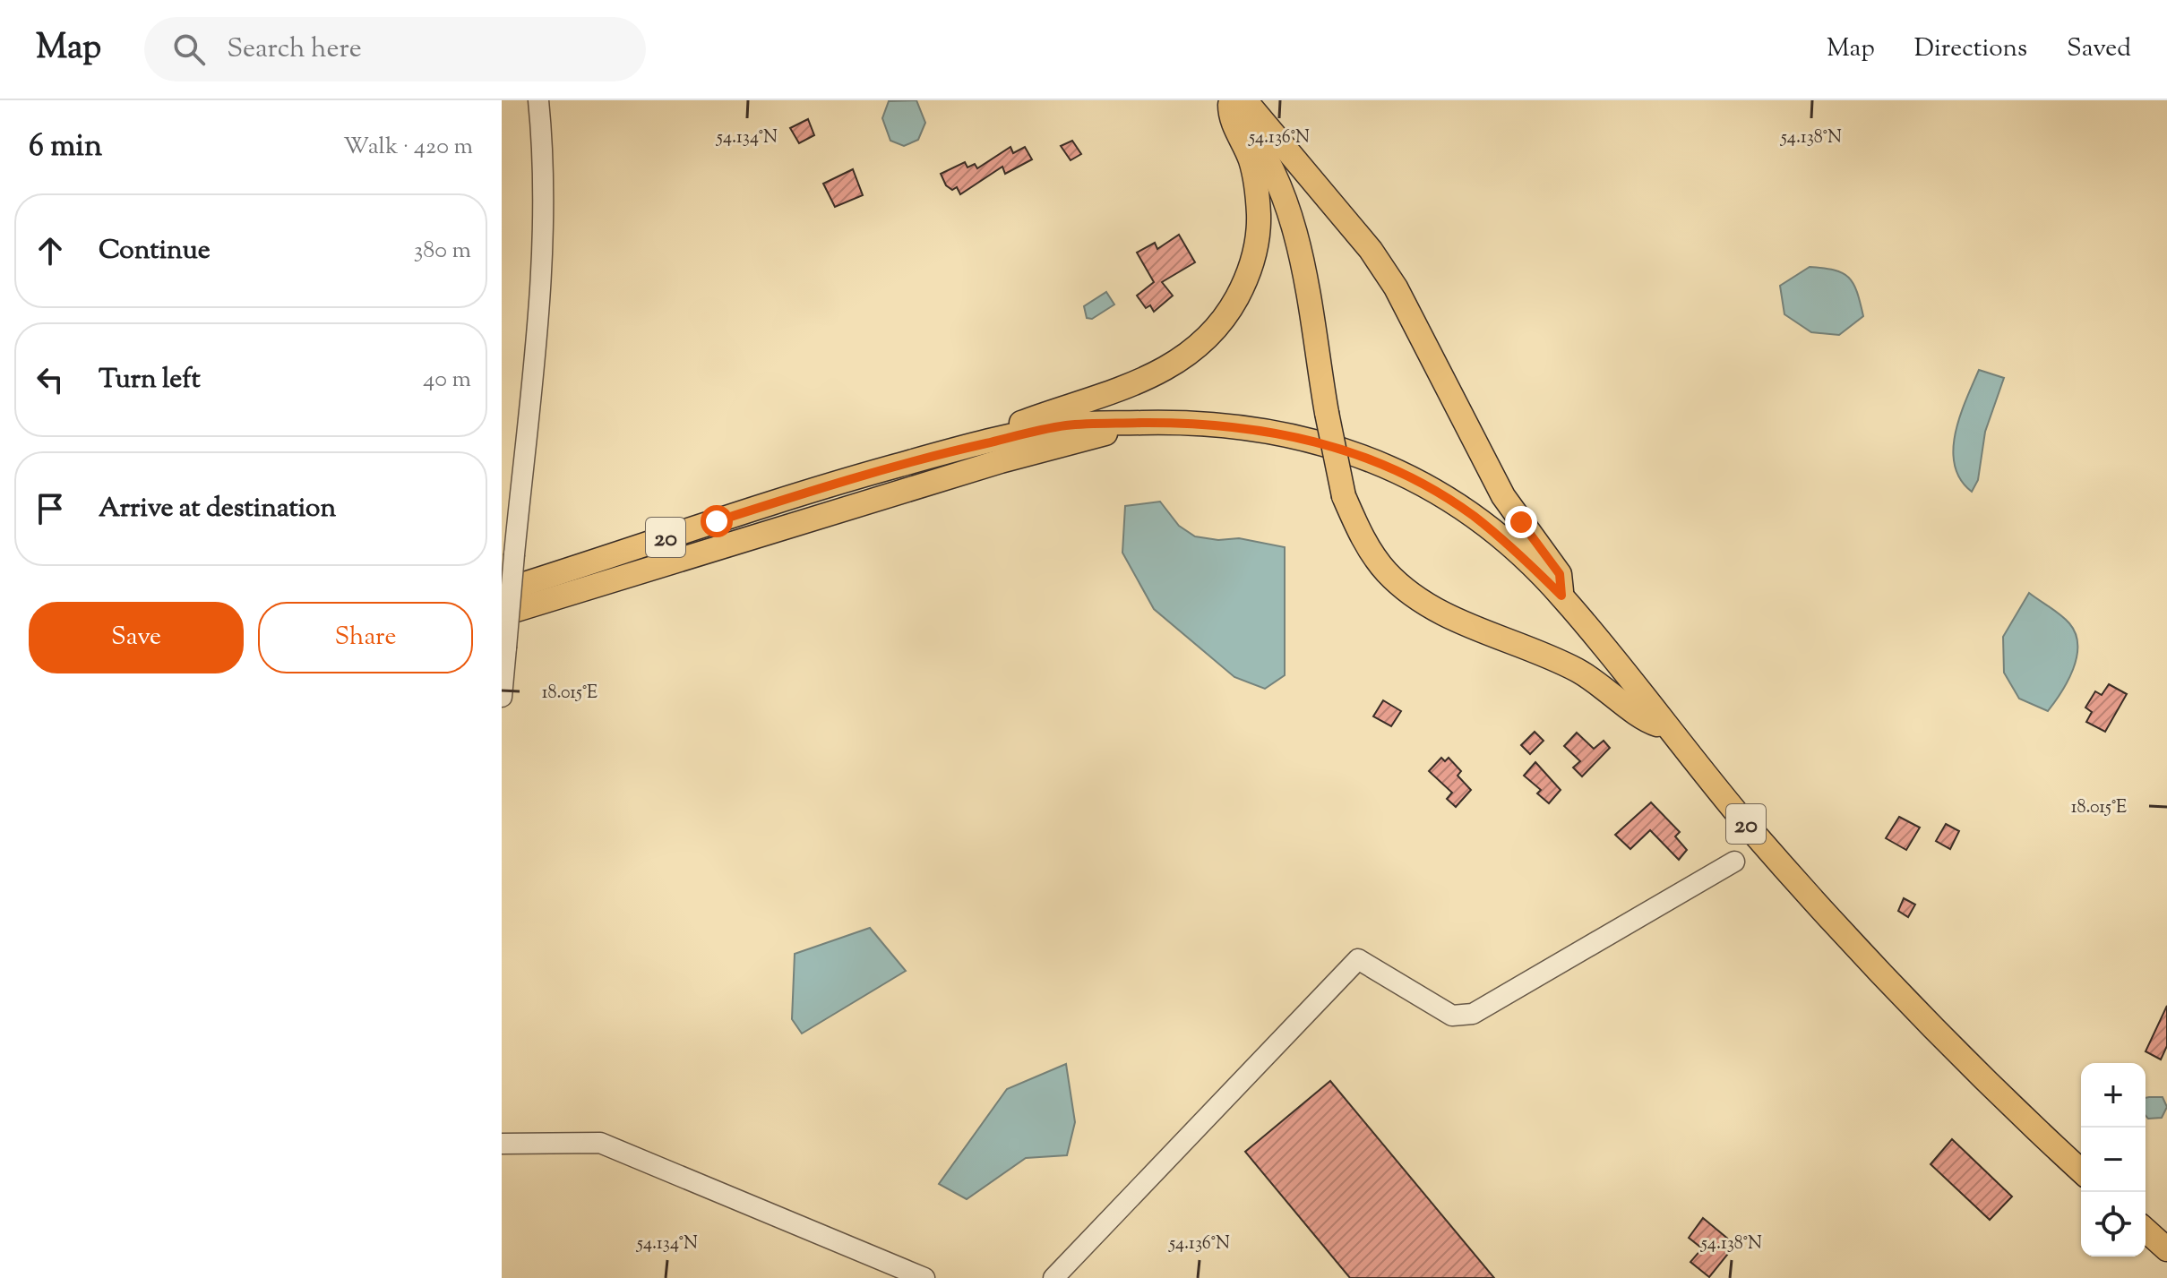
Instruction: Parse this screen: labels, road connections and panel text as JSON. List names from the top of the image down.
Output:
{
  "streets": {
    "main road": ["20"]
  },
  "page": {
    "header": "Map",
    "search": "Search here",
    "nav": ["Map", "Directions", "Saved"],
    "heading": ["6 min", "Walk · 420 m"],
    "list": [
      ["Continue", "380 m"],
      ["Turn left", "40 m"],
      "Arrive at destination"
    ],
    "buttons": ["Save", "Share"],
    "map_buttons": ["+", "−"]
  },
  "coordinates": [
    "54.134°N",
    "54.136°N",
    "54.138°N",
    "18.015°E"
  ]
}
